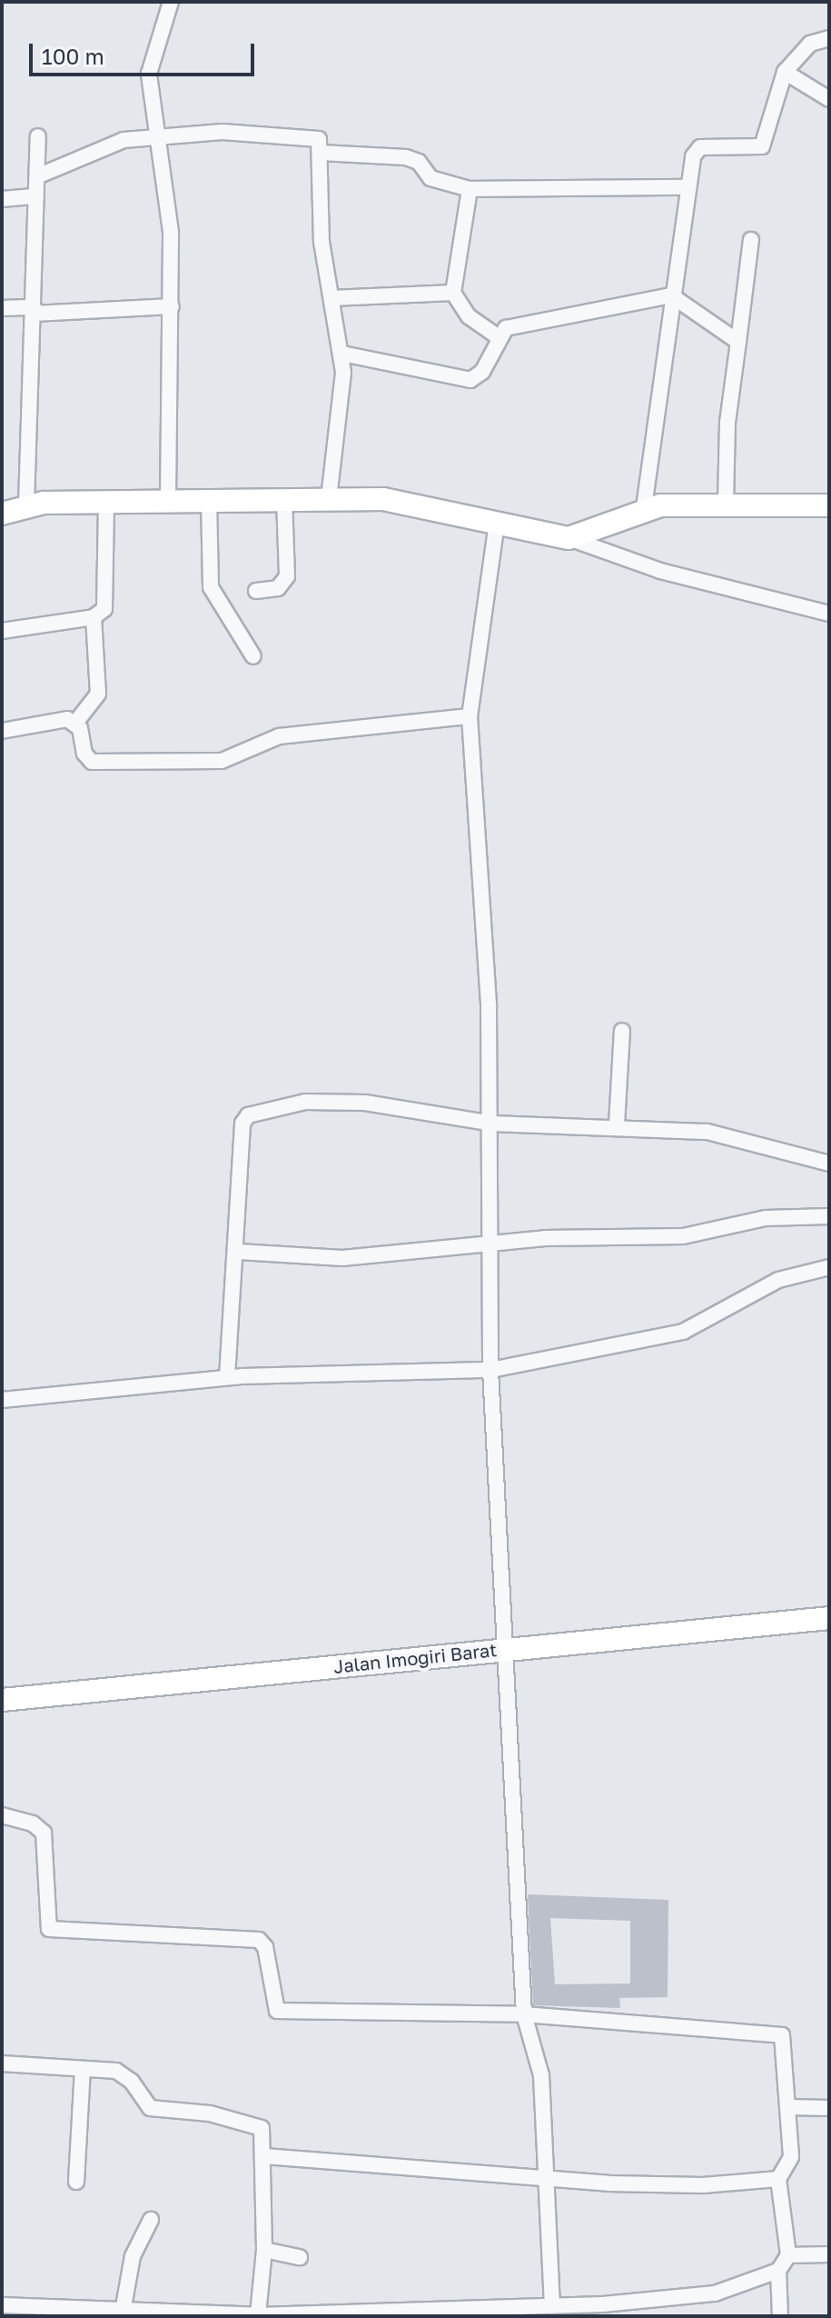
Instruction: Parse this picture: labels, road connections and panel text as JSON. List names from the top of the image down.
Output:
{
  "streets": {
    "street": ["Jalan Imogiri Barat"]
  },
  "scale_bar": "100 m"
}
